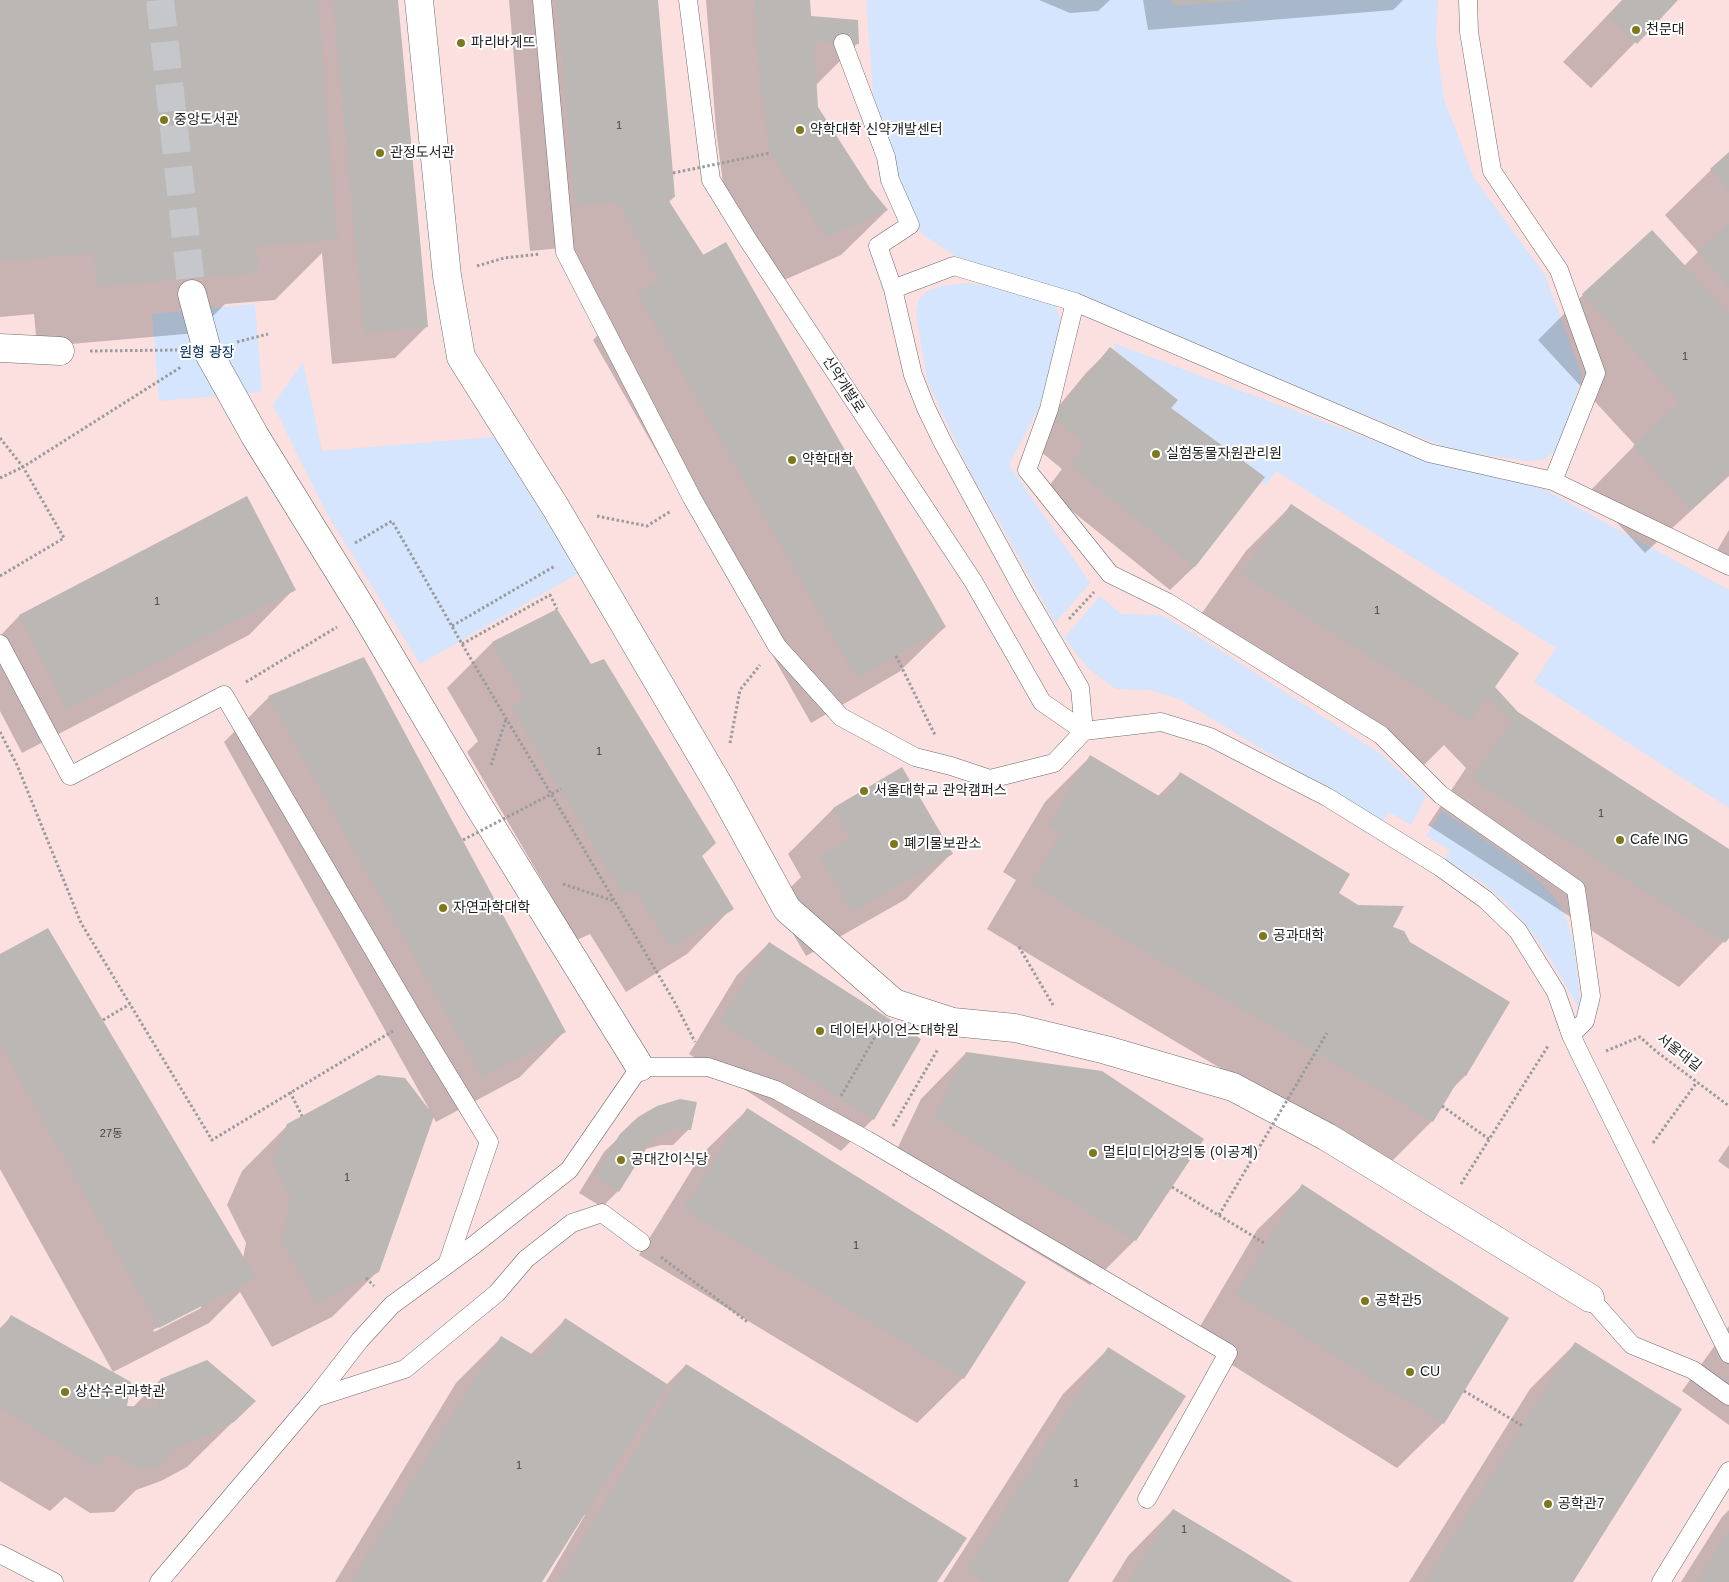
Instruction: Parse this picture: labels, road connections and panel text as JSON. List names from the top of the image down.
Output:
{
  "streets": {
    "lane": ["신약개발로"],
    "path": ["서울대길"]
  },
  "parks": ["원형 광장"],
  "places": [
    "천문대",
    "파리바게뜨",
    "중앙도서관",
    "약학대학 신약개발센터",
    "관정도서관",
    "실험동물자원관리원",
    "약학대학",
    "서울대학교 관악캠퍼스",
    "Cafe ING",
    "폐기물보관소",
    "자연과학대학",
    "공과대학",
    "데이터사이언스대학원",
    "멀티미디어강의동 (이공계)",
    "공대간이식당",
    "공학관5",
    "CU",
    "상산수리과학관",
    "공학관7"
  ],
  "house_numbers": [
    "1",
    "1",
    "1",
    "1",
    "1",
    "1",
    "27동",
    "1",
    "1",
    "1",
    "1",
    "1"
  ]
}
